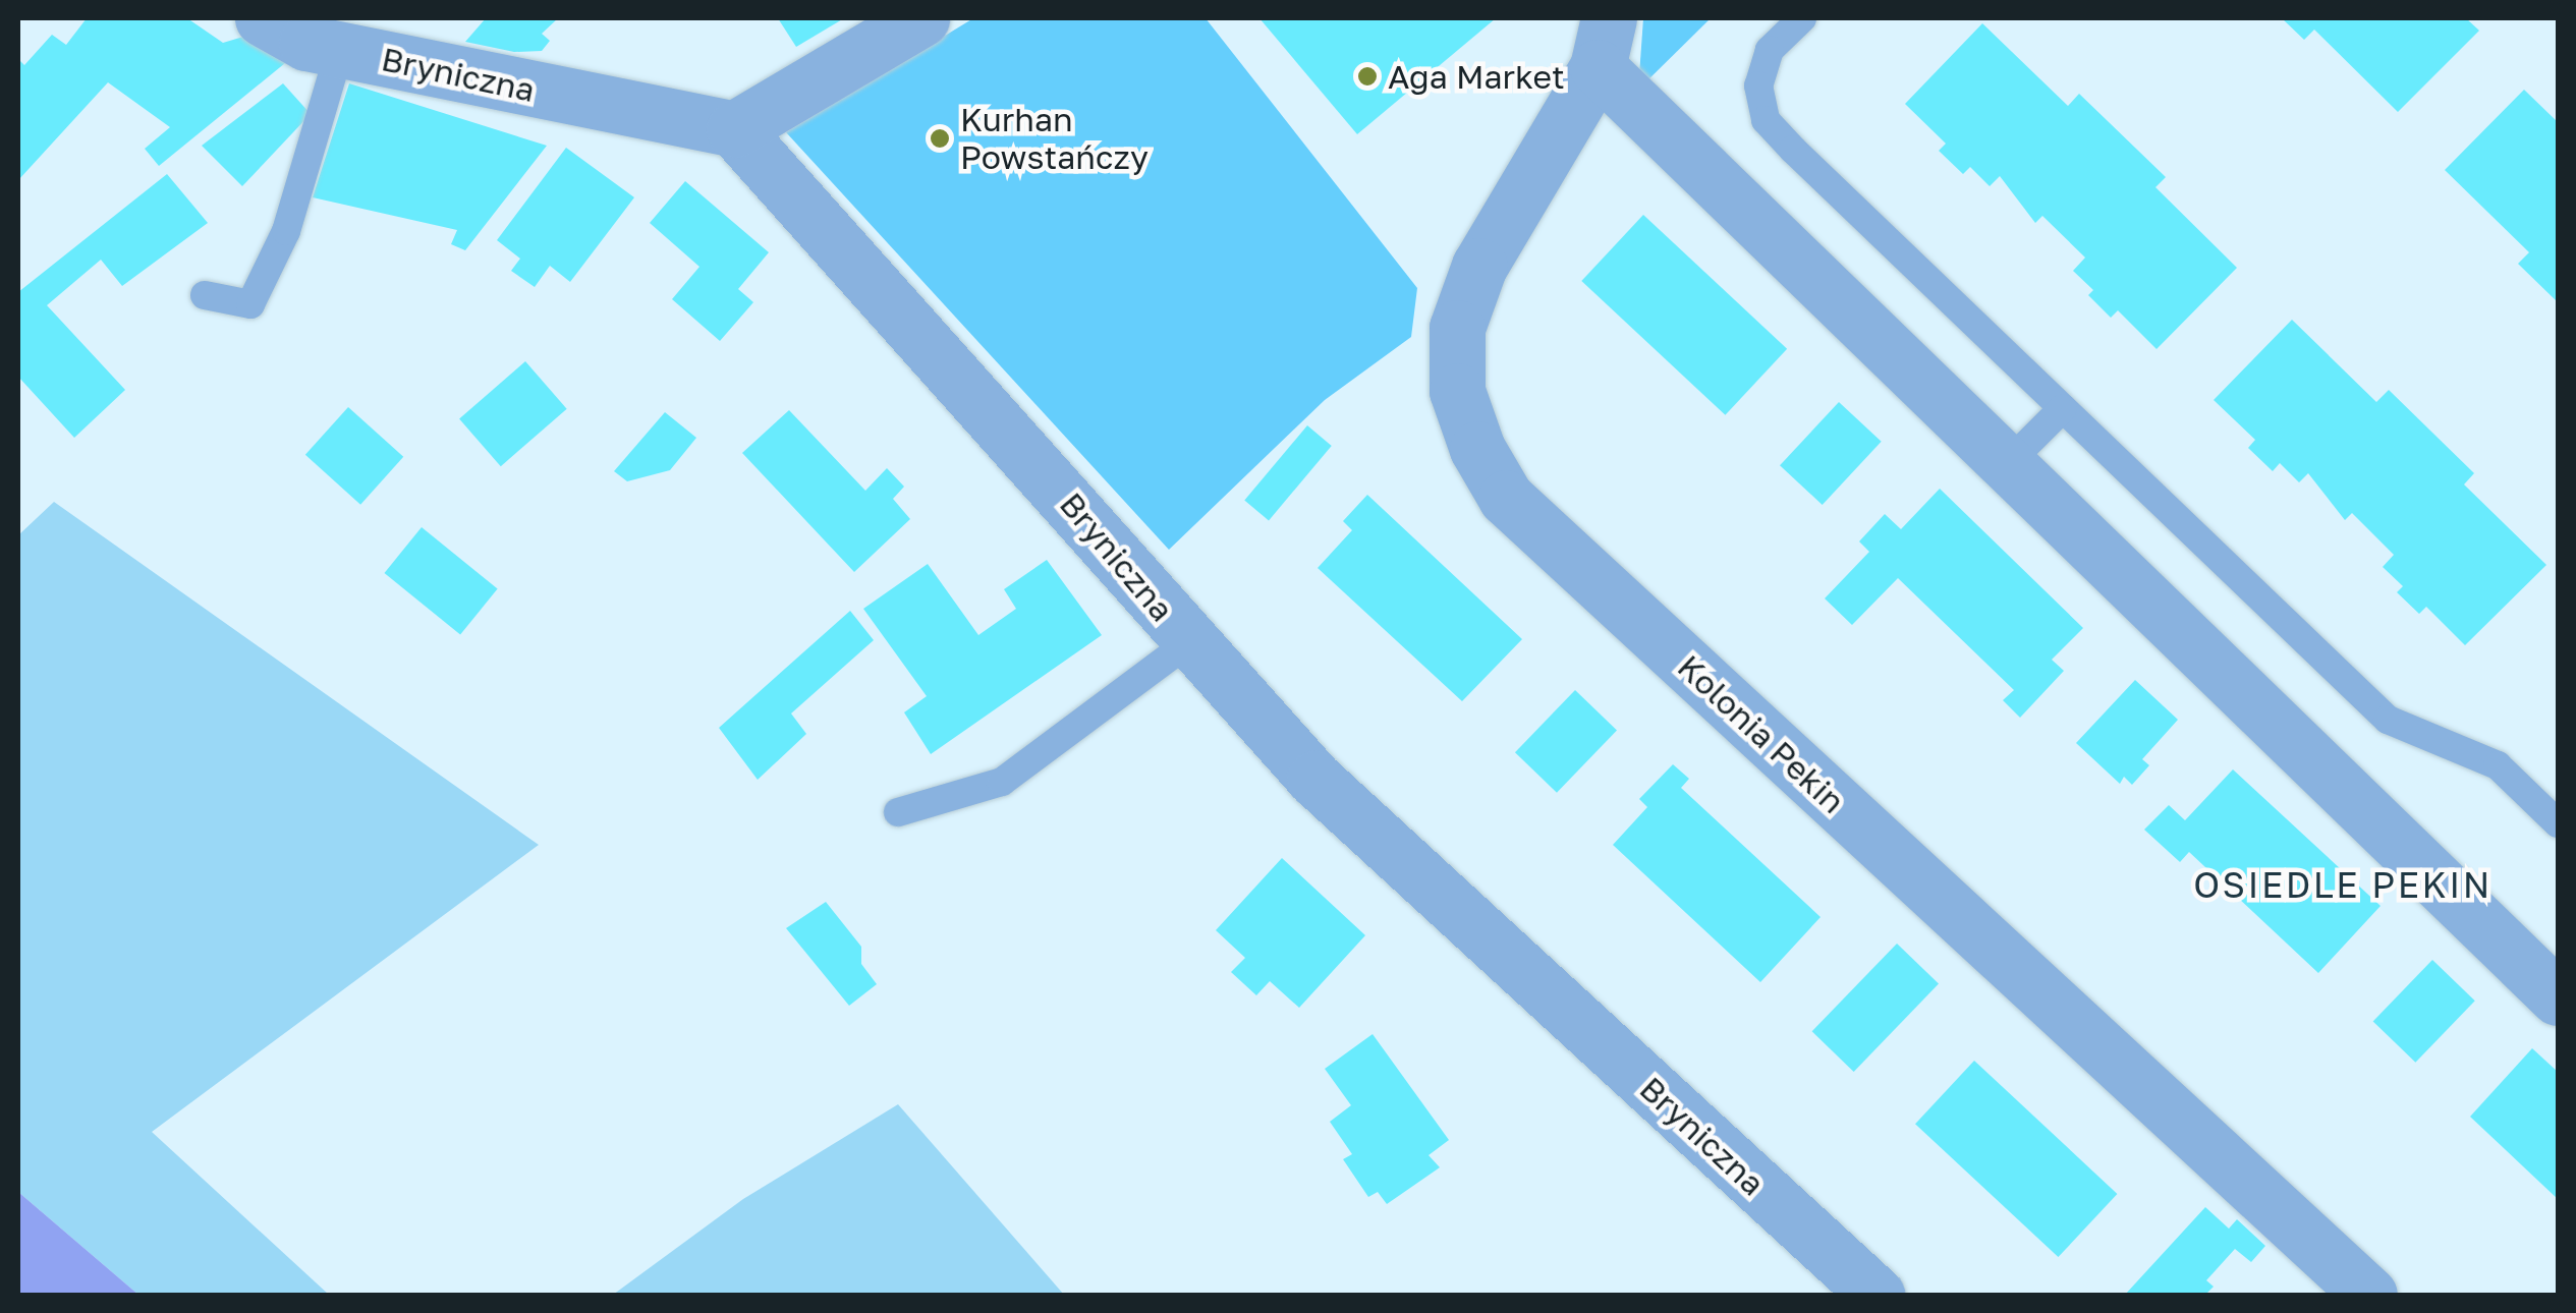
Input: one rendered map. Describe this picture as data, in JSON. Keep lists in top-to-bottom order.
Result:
{
  "streets": {
    "street": ["Bryniczna", "Kolonia Pekin"]
  },
  "districts": ["OSIEDLE PEKIN"],
  "places": ["Aga Market", "Kurhan Powstańczy"]
}
